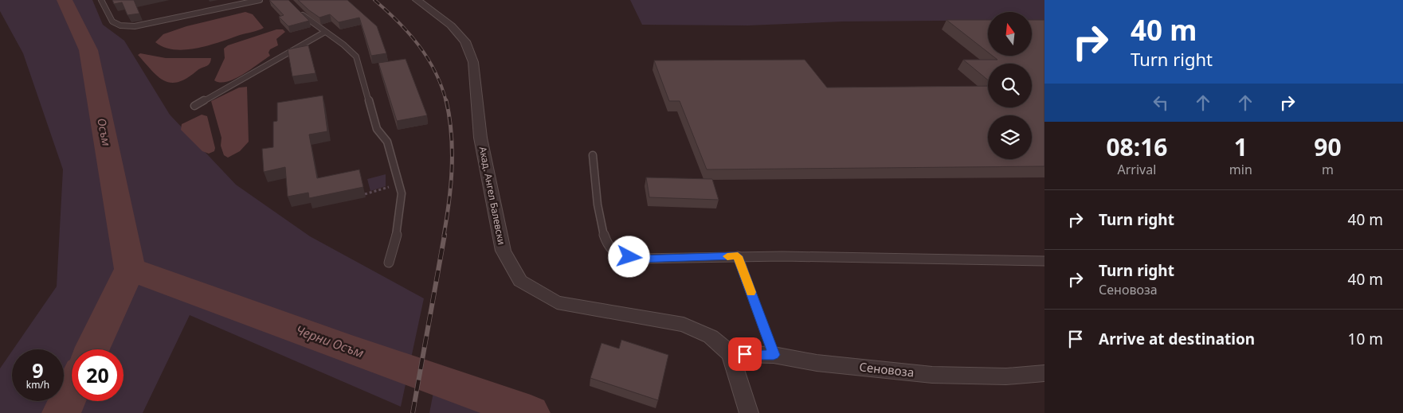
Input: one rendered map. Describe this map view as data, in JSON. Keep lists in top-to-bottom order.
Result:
{
  "streets": {
    "street": ["Акад. Ангел Балевски", "Сеновоза"]
  },
  "crossings": [
    ["Акад. Ангел Балевски", "Сеновоза"]
  ],
  "water": ["Осъм", "Черни Осъм"],
  "north": "top",
  "page": {
    "turn": ["40 m", "Turn right"],
    "eta": [
      "08:16",
      "Arrival",
      "1",
      "min",
      "90",
      "m"
    ],
    "list": [
      {
        "name": "Turn right",
        "value": "40 m"
      },
      {
        "name": "Turn right",
        "note": "Сеновоза",
        "value": "40 m"
      },
      {
        "name": "Arrive at destination",
        "value": "10 m"
      }
    ],
    "speed": "9 km/h",
    "limit": "20"
  }
}
